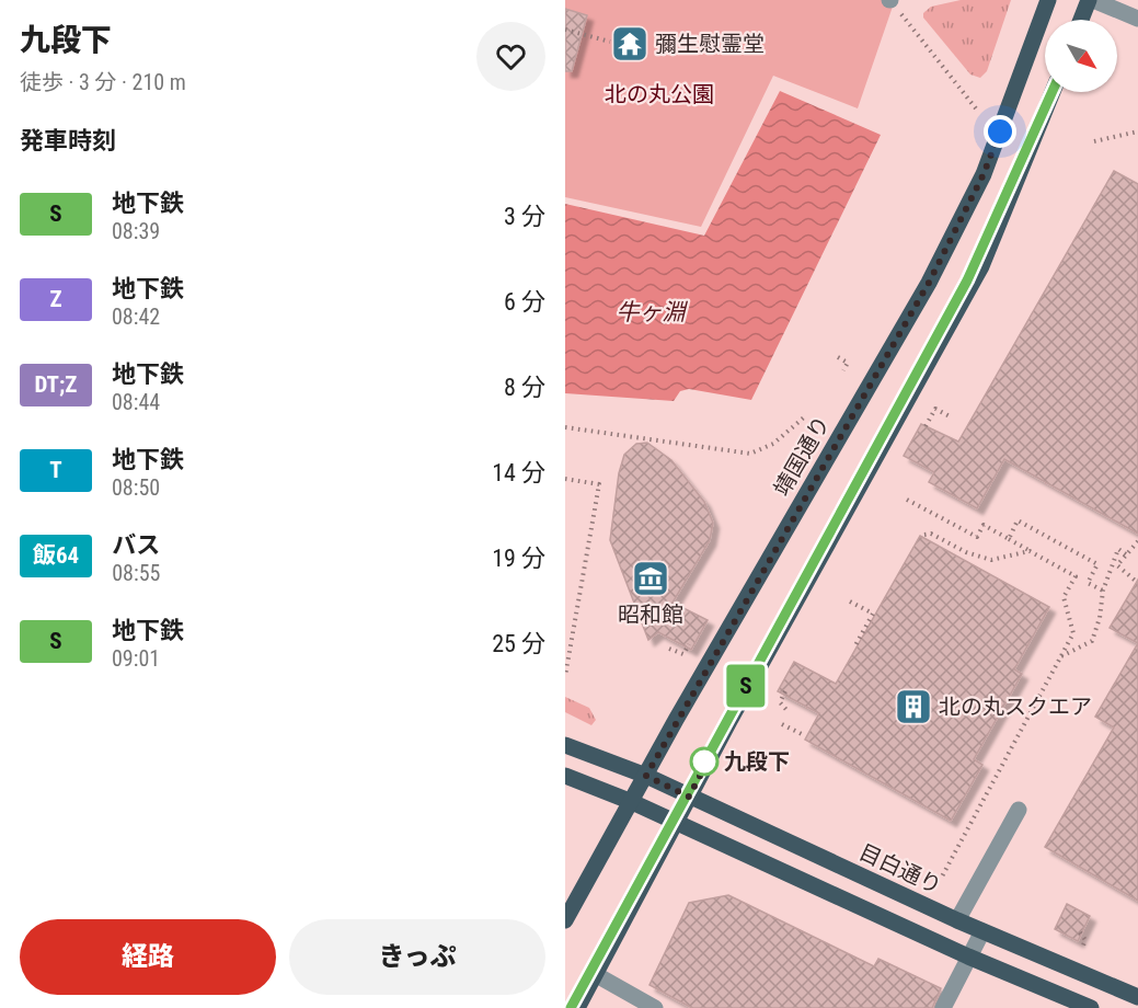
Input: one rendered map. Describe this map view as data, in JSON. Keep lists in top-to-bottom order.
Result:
{
  "streets": {
    "main road": ["靖国通り", "目白通り"]
  },
  "crossings": [
    ["靖国通り", "目白通り"]
  ],
  "water": ["牛ヶ淵"],
  "parks": ["北の丸公園"],
  "places": {
    "temple": ["彌生慰霊堂"],
    "museum": ["昭和館"],
    "building": ["北の丸スクエア"],
    "other": ["九段下"]
  },
  "lines": ["metro line S"],
  "north": "bottom right",
  "page": {
    "heading": [
      ["九段下", "徒歩 · 3 分 · 210 m"],
      "発車時刻"
    ],
    "on_map": "S",
    "list": [
      {
        "mark": "S",
        "name": "地下鉄",
        "note": "08:39",
        "value": "3 分"
      },
      {
        "mark": "Z",
        "name": "地下鉄",
        "note": "08:42",
        "value": "6 分"
      },
      {
        "mark": "DT;Z",
        "name": "地下鉄",
        "note": "08:44",
        "value": "8 分"
      },
      {
        "mark": "T",
        "name": "地下鉄",
        "note": "08:50",
        "value": "14 分"
      },
      {
        "mark": "飯64",
        "name": "バス",
        "note": "08:55",
        "value": "19 分"
      },
      {
        "mark": "S",
        "name": "地下鉄",
        "note": "09:01",
        "value": "25 分"
      }
    ],
    "buttons": ["経路", "きっぷ"]
  }
}
